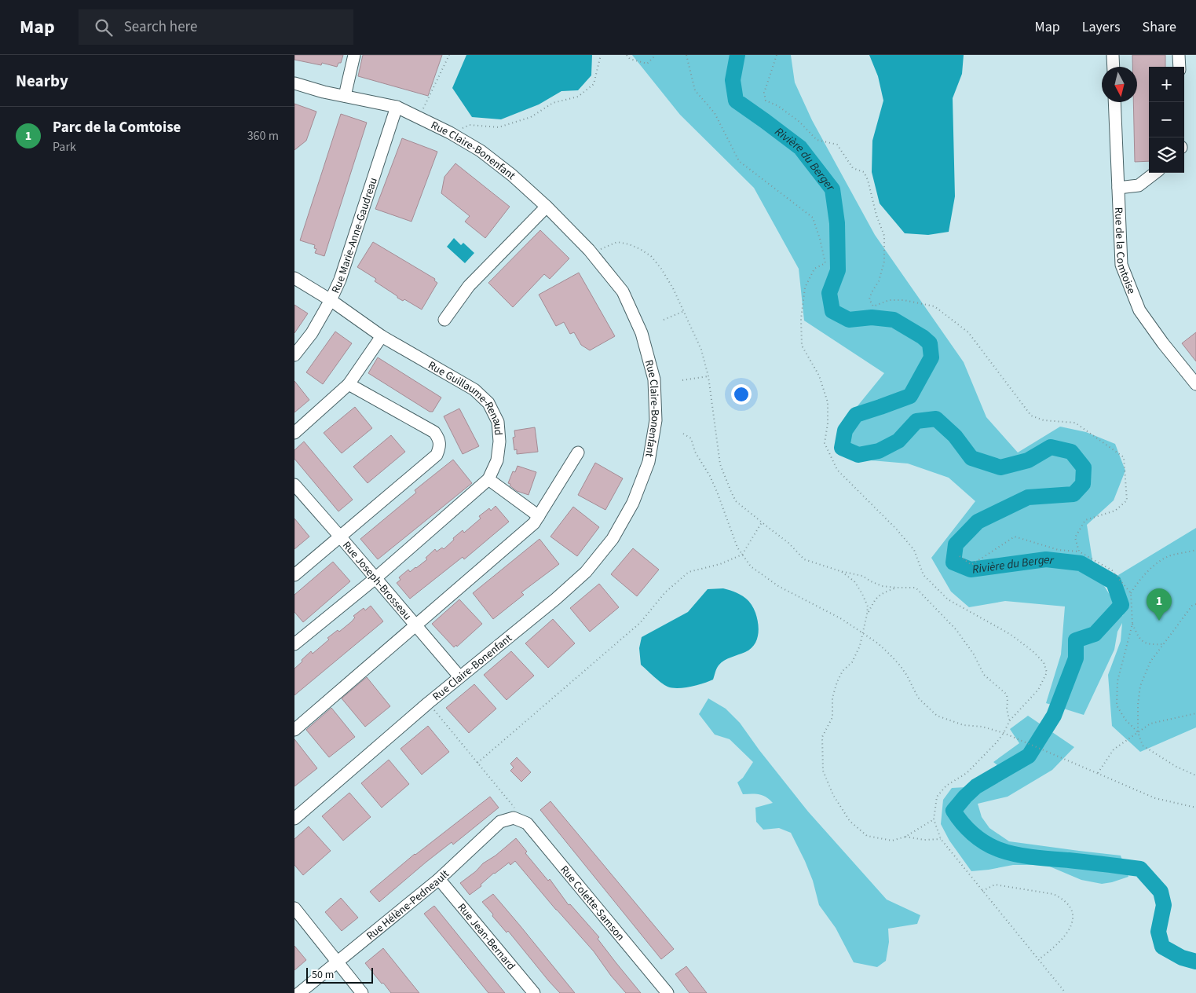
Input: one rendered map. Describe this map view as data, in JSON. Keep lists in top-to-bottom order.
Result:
{
  "streets": {
    "street": [
      "Rue Claire-Bonenfant",
      "Rue Marie-Anne-Gaudreau",
      "Rue de la Comtoise",
      "Rue Guillaume-Renaud",
      "Rue Joseph-Brosseau",
      "Rue Colette-Samson",
      "Rue Hélène-Pedneault",
      "Rue Jean-Bernard"
    ]
  },
  "crossings": [
    ["Rue Claire-Bonenfant", "Rue Marie-Anne-Gaudreau"],
    ["Rue Claire-Bonenfant", "Rue Joseph-Brosseau"],
    ["Rue Marie-Anne-Gaudreau", "Rue Guillaume-Renaud"],
    ["Rue Guillaume-Renaud", "Rue Joseph-Brosseau"],
    ["Rue Colette-Samson", "Rue Hélène-Pedneault"],
    ["Rue Hélène-Pedneault", "Rue Jean-Bernard"]
  ],
  "water": ["Rivière du Berger"],
  "scale_bar": "50 m",
  "north": "bottom",
  "page": {
    "header": "Map",
    "search": "Search here",
    "nav": ["Map", "Layers", "Share"],
    "heading": "Nearby",
    "map_buttons": ["+", "−"],
    "list": [
      {
        "mark": "1",
        "name": "Parc de la Comtoise",
        "note": "Park",
        "value": "360 m"
      }
    ],
    "pins": "1",
    "scale": "50 m"
  }
}
